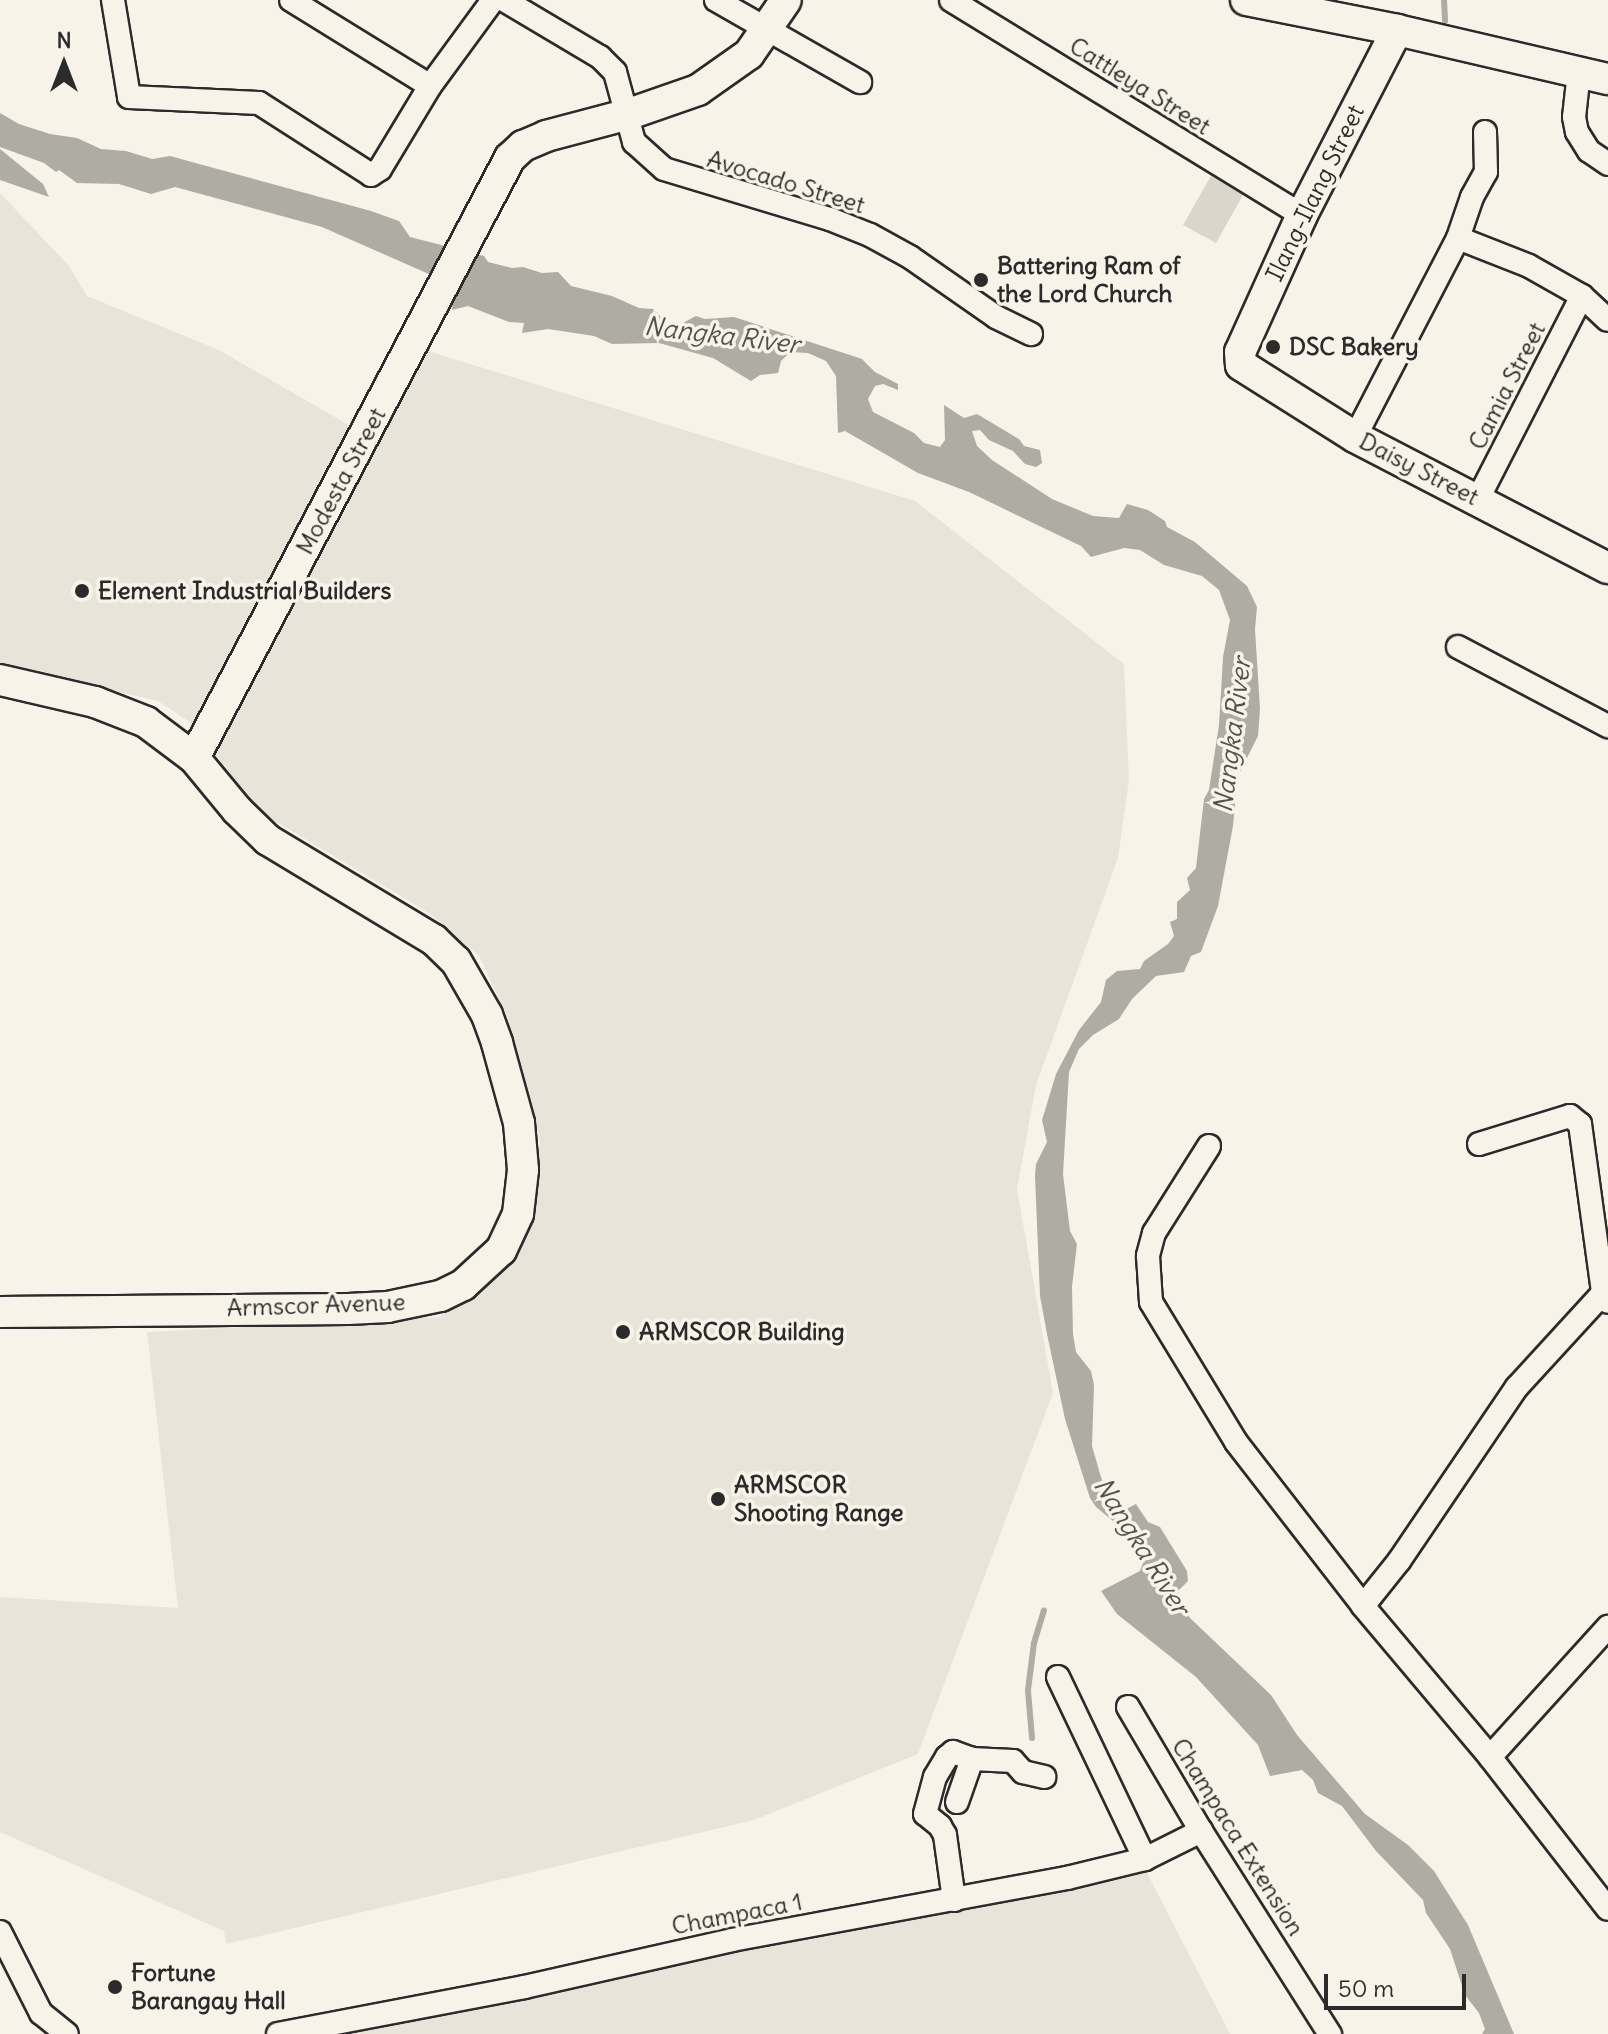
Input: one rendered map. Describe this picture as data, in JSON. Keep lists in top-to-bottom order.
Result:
{
  "streets": {
    "main road": [
      "Ilang-Ilang Street",
      "Daisy Street",
      "Modesta Street",
      "Armscor Avenue"
    ],
    "street": [
      "Cattleya Street",
      "Avocado Street",
      "Camia Street",
      "Champaca Extension",
      "Champaca 1"
    ]
  },
  "crossings": [
    ["Cattleya Street", "Ilang-Ilang Street"],
    ["Avocado Street", "Modesta Street"],
    ["Ilang-Ilang Street", "Daisy Street"],
    ["Camia Street", "Daisy Street"],
    ["Modesta Street", "Armscor Avenue"],
    ["Champaca Extension", "Champaca 1"]
  ],
  "water": ["Nangka River"],
  "places": [
    "Battering Ram of the Lord Church",
    "DSC Bakery",
    "Element Industrial Builders",
    "ARMSCOR Building",
    "ARMSCOR Shooting Range",
    "Fortune Barangay Hall"
  ],
  "scale_bar": "50 m",
  "north": "top"
}
